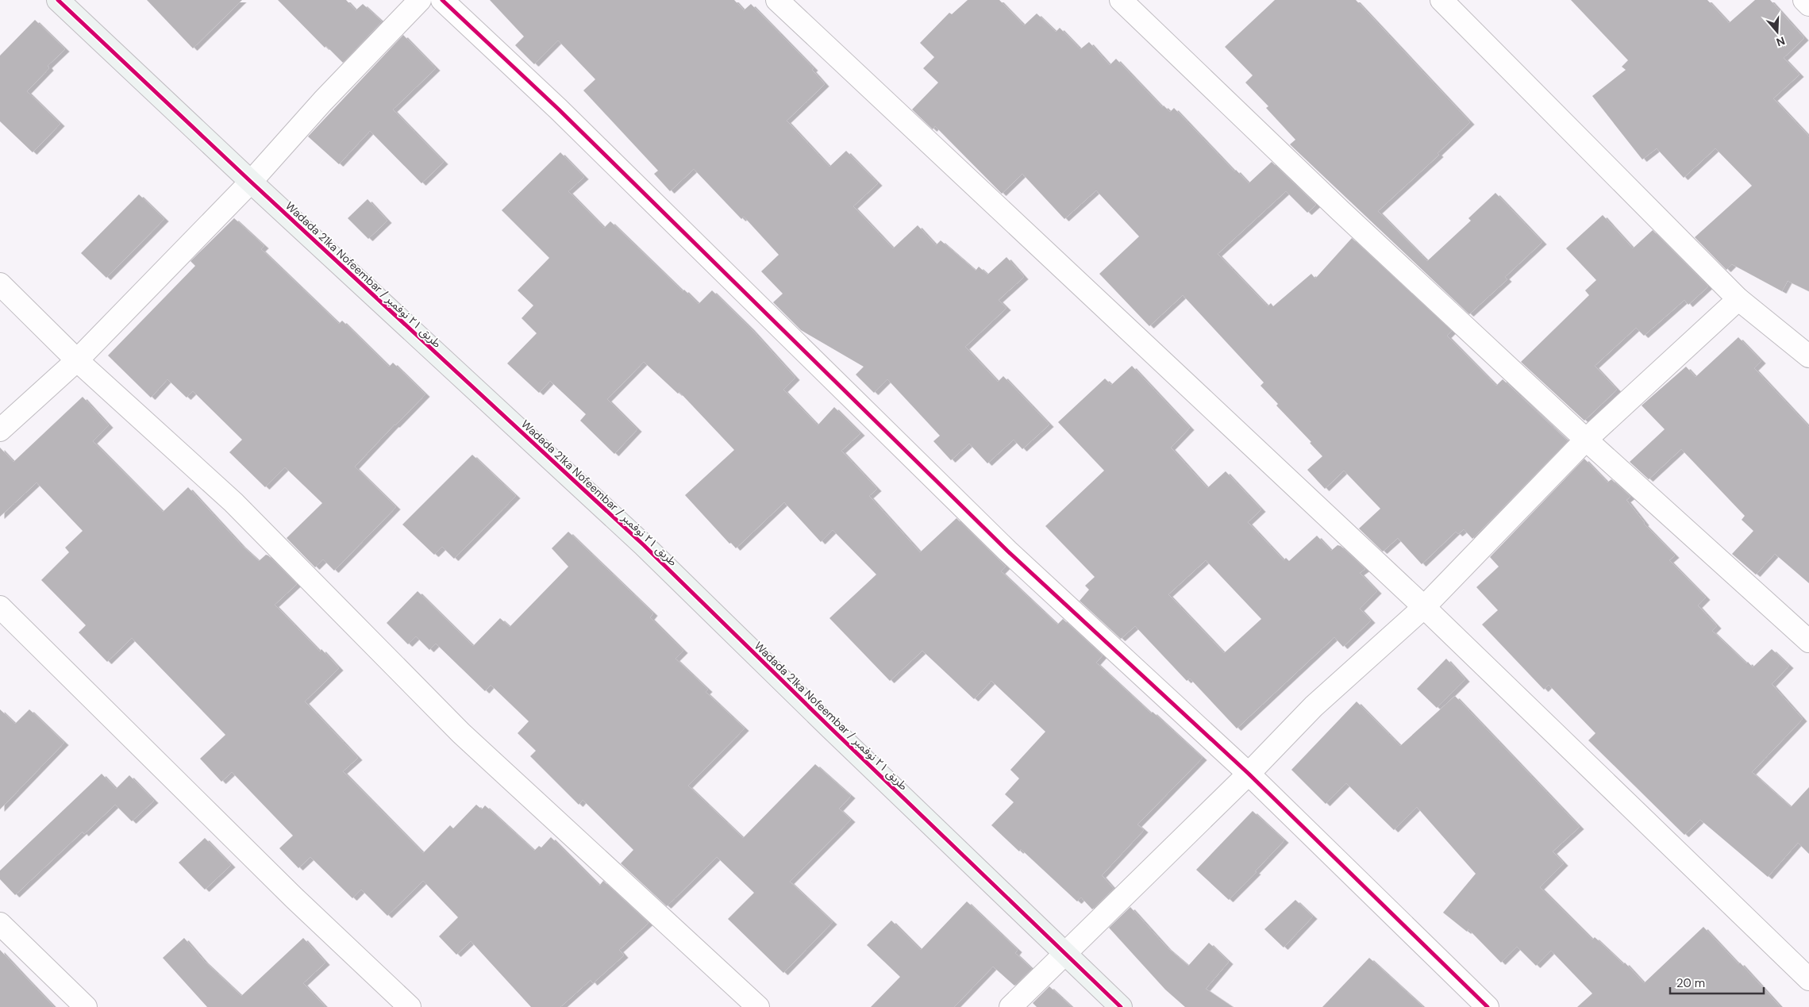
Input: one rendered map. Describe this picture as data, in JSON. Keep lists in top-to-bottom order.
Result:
{
  "streets": {
    "street": ["Wadada 21ka Nofeembar / طريق ٢١ نوفمبر"]
  },
  "scale_bar": "20 m",
  "north": "bottom"
}
